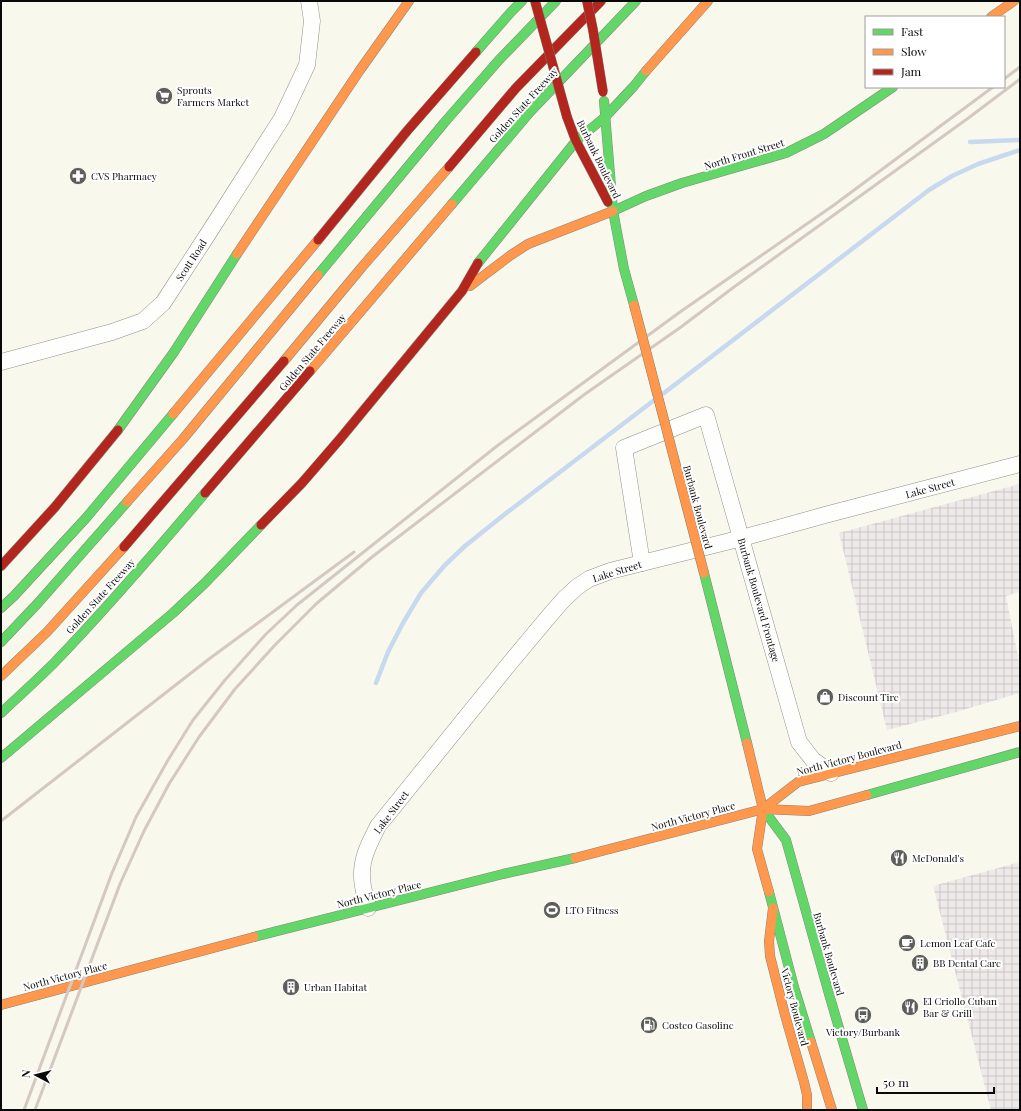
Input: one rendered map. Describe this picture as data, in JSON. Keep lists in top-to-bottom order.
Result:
{
  "streets": {
    "main road": [
      "Golden State Freeway",
      "North Front Street",
      "Burbank Boulevard",
      "North Victory Boulevard",
      "North Victory Place",
      "Victory Boulevard"
    ],
    "street": ["Scott Road", "Lake Street", "Burbank Boulevard Frontage"]
  },
  "crossings": [
    ["North Front Street", "Burbank Boulevard"],
    ["Burbank Boulevard", "North Victory Boulevard"],
    ["Burbank Boulevard", "North Victory Place"],
    ["Burbank Boulevard", "Victory Boulevard"],
    ["Lake Street", "Burbank Boulevard Frontage"],
    ["Lake Street", "North Victory Place"],
    ["Burbank Boulevard Frontage", "North Victory Boulevard"],
    ["North Victory Boulevard", "North Victory Place"]
  ],
  "places": {
    "supermarket": ["Sprouts Farmers Market"],
    "pharmacy": ["CVS Pharmacy"],
    "shop": ["Discount Tire"],
    "restaurant": ["McDonald's", "El Criollo Cuban Bar & Grill"],
    "sports": ["LTO Fitness"],
    "cafe": ["Lemon Leaf Cafe"],
    "building": ["BB Dental Care", "Urban Habitat"],
    "bus stop": ["Victory/Burbank"],
    "fuel station": ["Costco Gasoline"]
  },
  "legend": ["Fast", "Slow", "Jam"],
  "scale_bar": "50 m",
  "north": "left"
}
